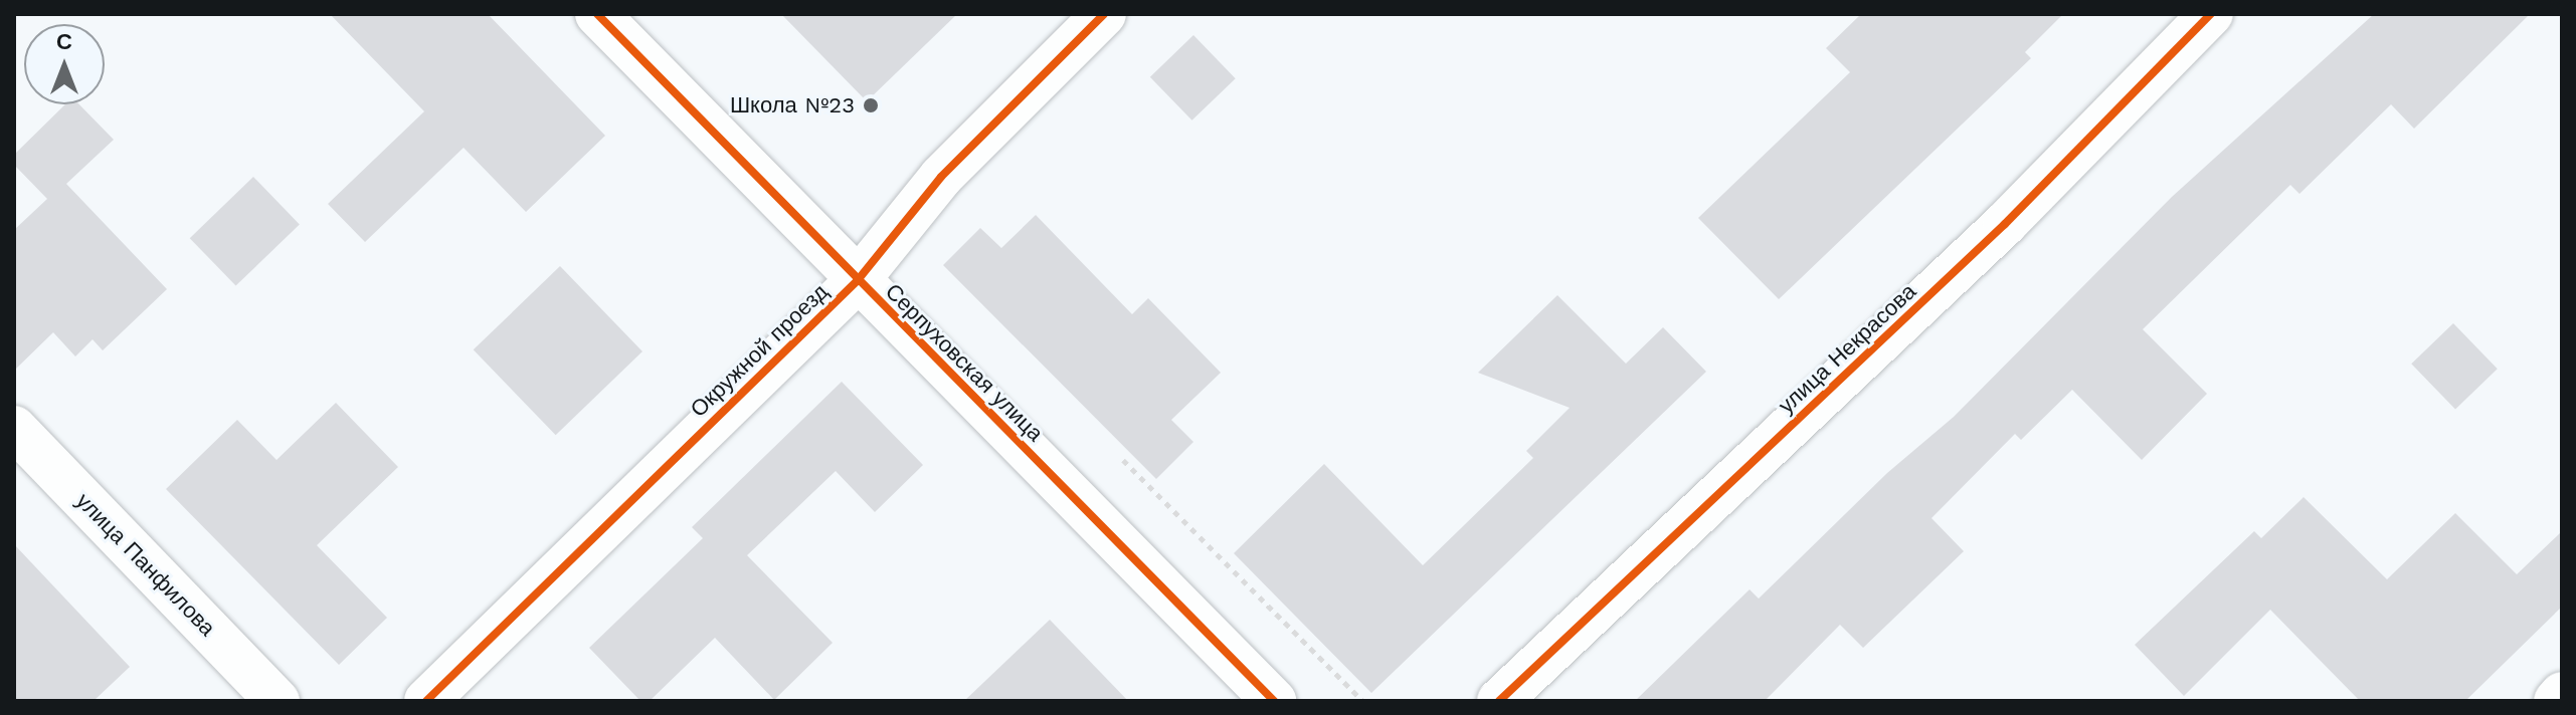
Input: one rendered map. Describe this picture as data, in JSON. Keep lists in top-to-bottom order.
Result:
{
  "streets": {
    "street": [
      "улица Некрасова",
      "Окружной проезд",
      "Серпуховская улица",
      "улица Панфилова"
    ]
  },
  "crossings": [
    ["Окружной проезд", "Серпуховская улица"]
  ],
  "places": ["Школа №23"],
  "north": "top"
}
